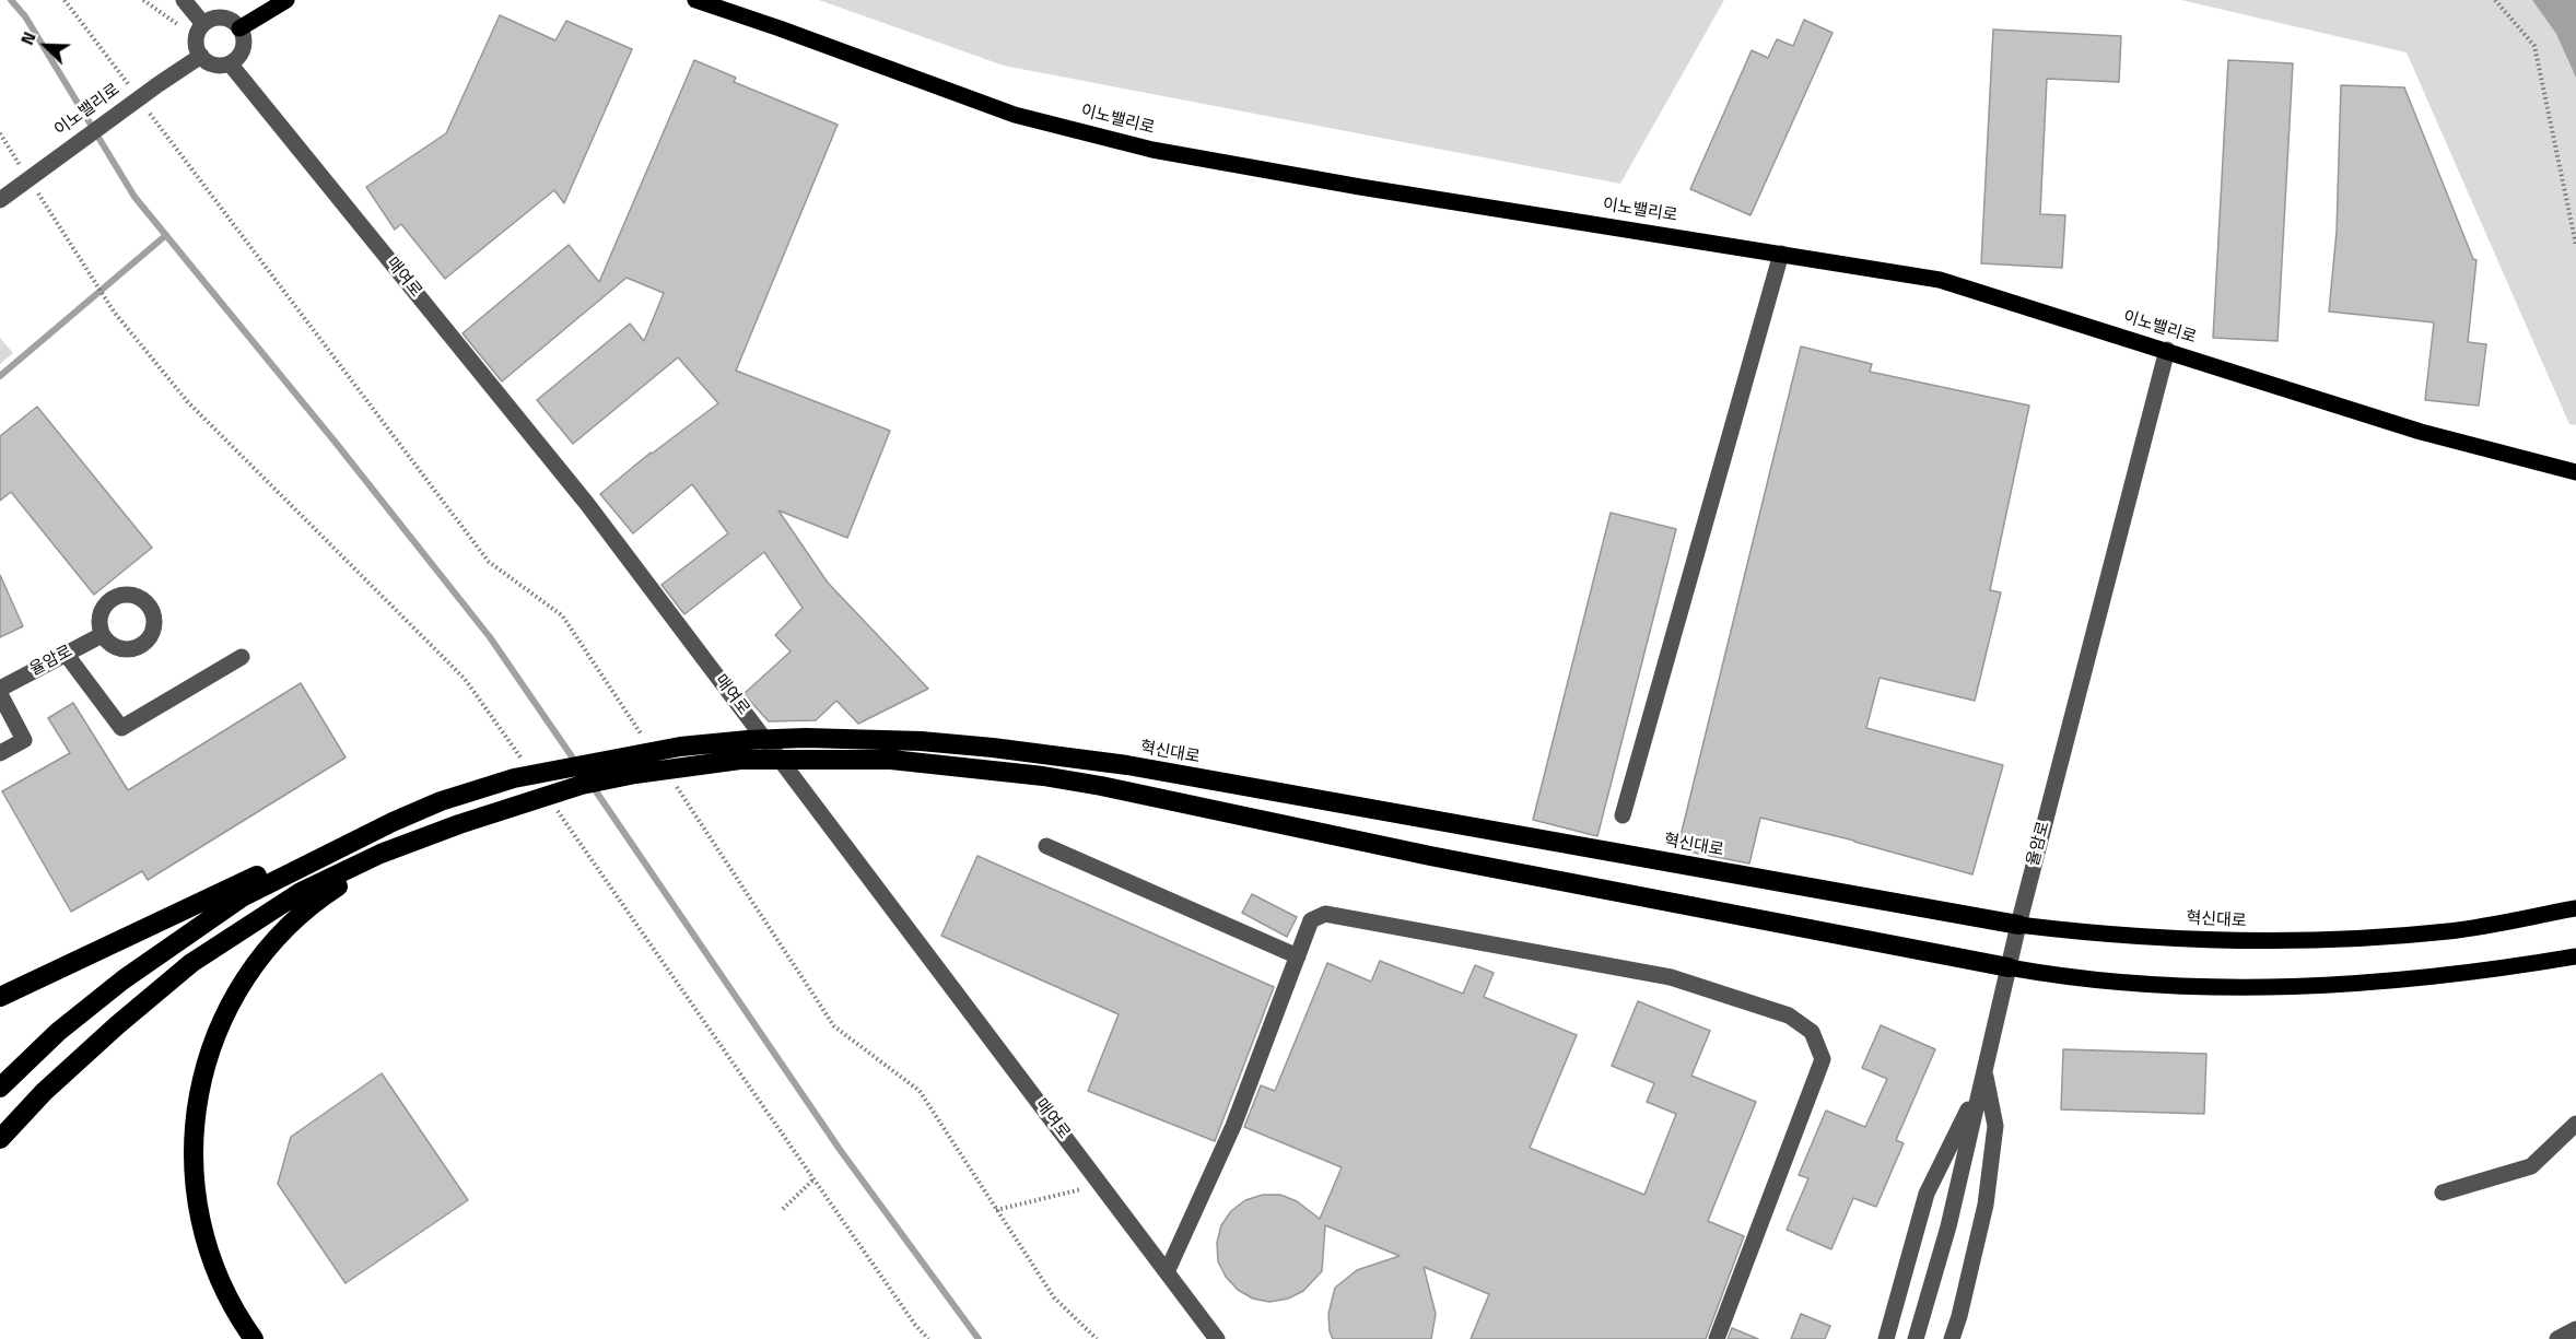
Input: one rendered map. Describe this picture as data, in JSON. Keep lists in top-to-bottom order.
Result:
{
  "streets": {
    "highway": ["혁신대로"],
    "main road": ["이노밸리로"],
    "street": ["매여로", "율암로"]
  },
  "crossings": [
    ["이노밸리로", "매여로"],
    ["이노밸리로", "율암로"],
    ["율암로", "혁신대로"]
  ],
  "north": "top left"
}
